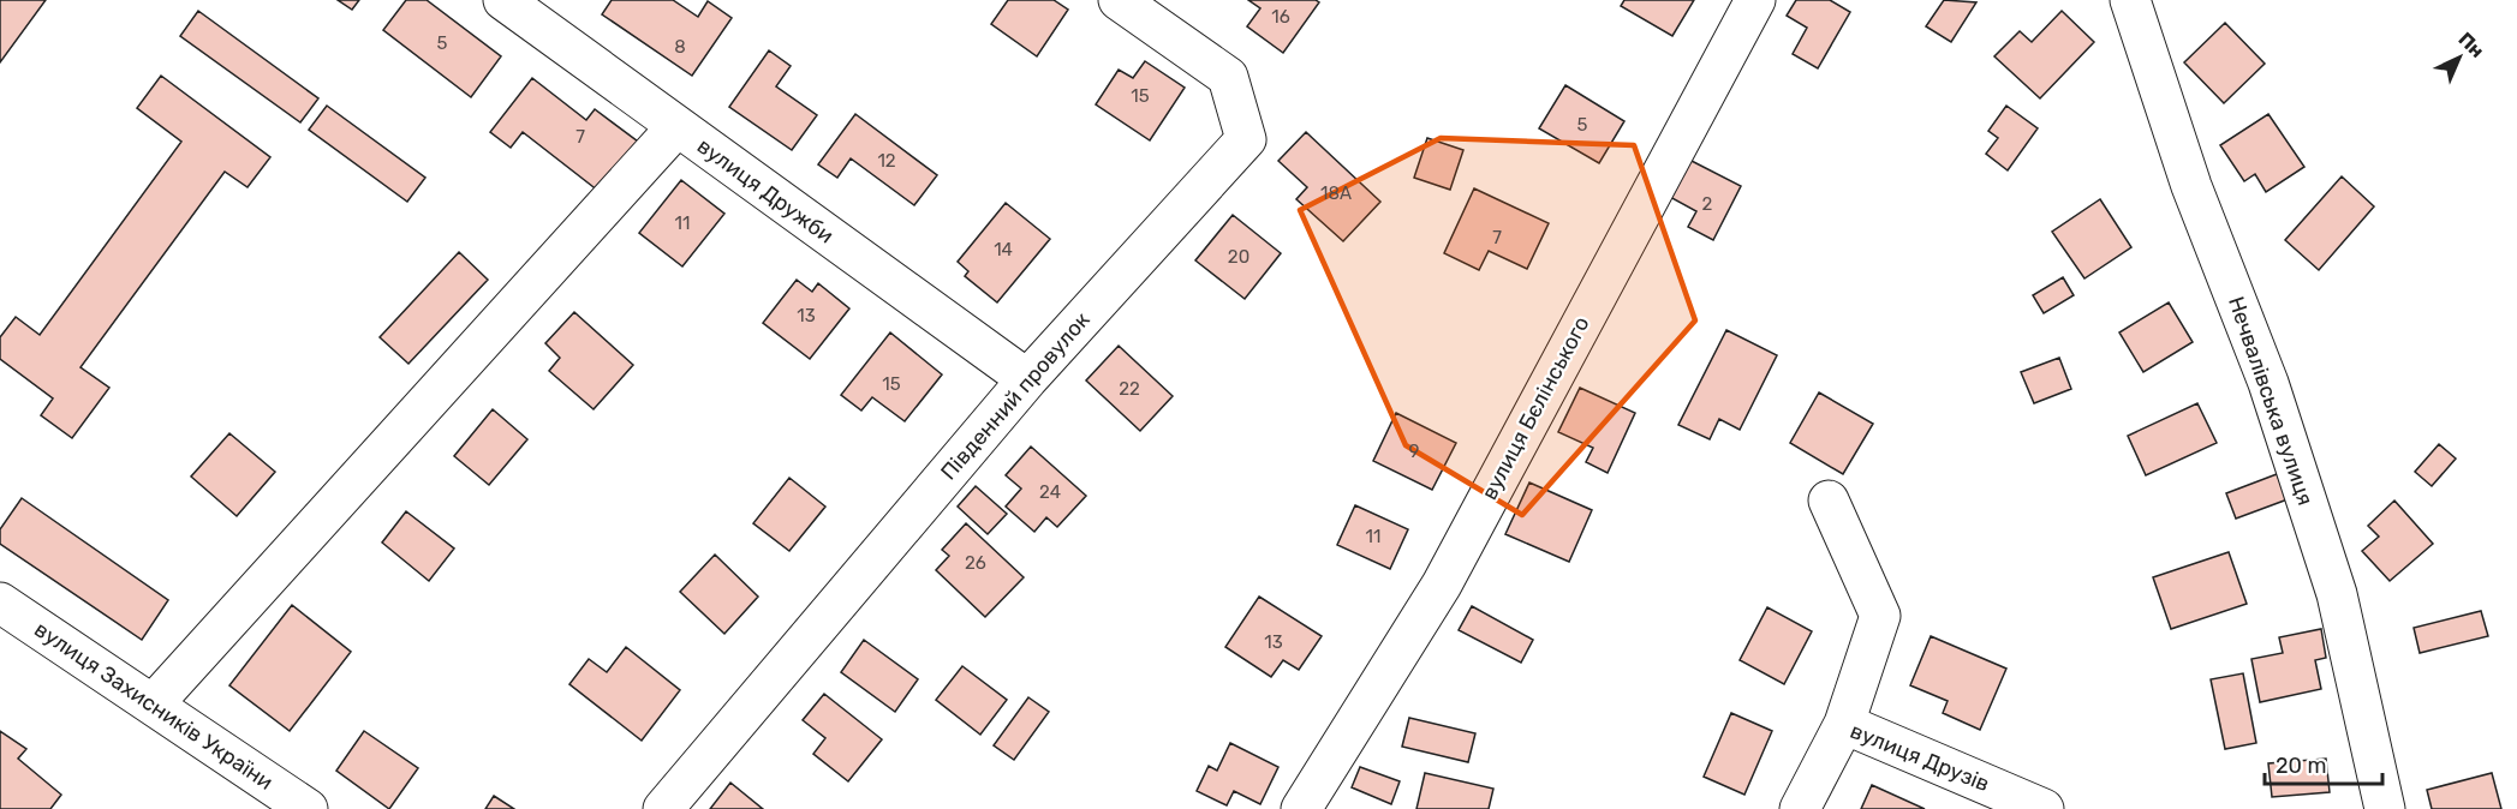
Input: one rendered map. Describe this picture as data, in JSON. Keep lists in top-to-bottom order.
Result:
{
  "streets": {
    "street": [
      "вулиця Дружби",
      "Південний провулок",
      "Нечвалівська вулиця",
      "вулиця Бєлінського",
      "вулиця Захисників України",
      "вулиця Друзів"
    ]
  },
  "crossings": [
    ["вулиця Дружби", "Південний провулок"]
  ],
  "house_numbers": [
    "16",
    "5",
    "8",
    "15",
    "5",
    "7",
    "12",
    "18А",
    "2",
    "11",
    "7",
    "14",
    "20",
    "13",
    "15",
    "22",
    "9",
    "24",
    "11",
    "26",
    "13"
  ],
  "scale_bar": "20 m",
  "north": "top right"
}
